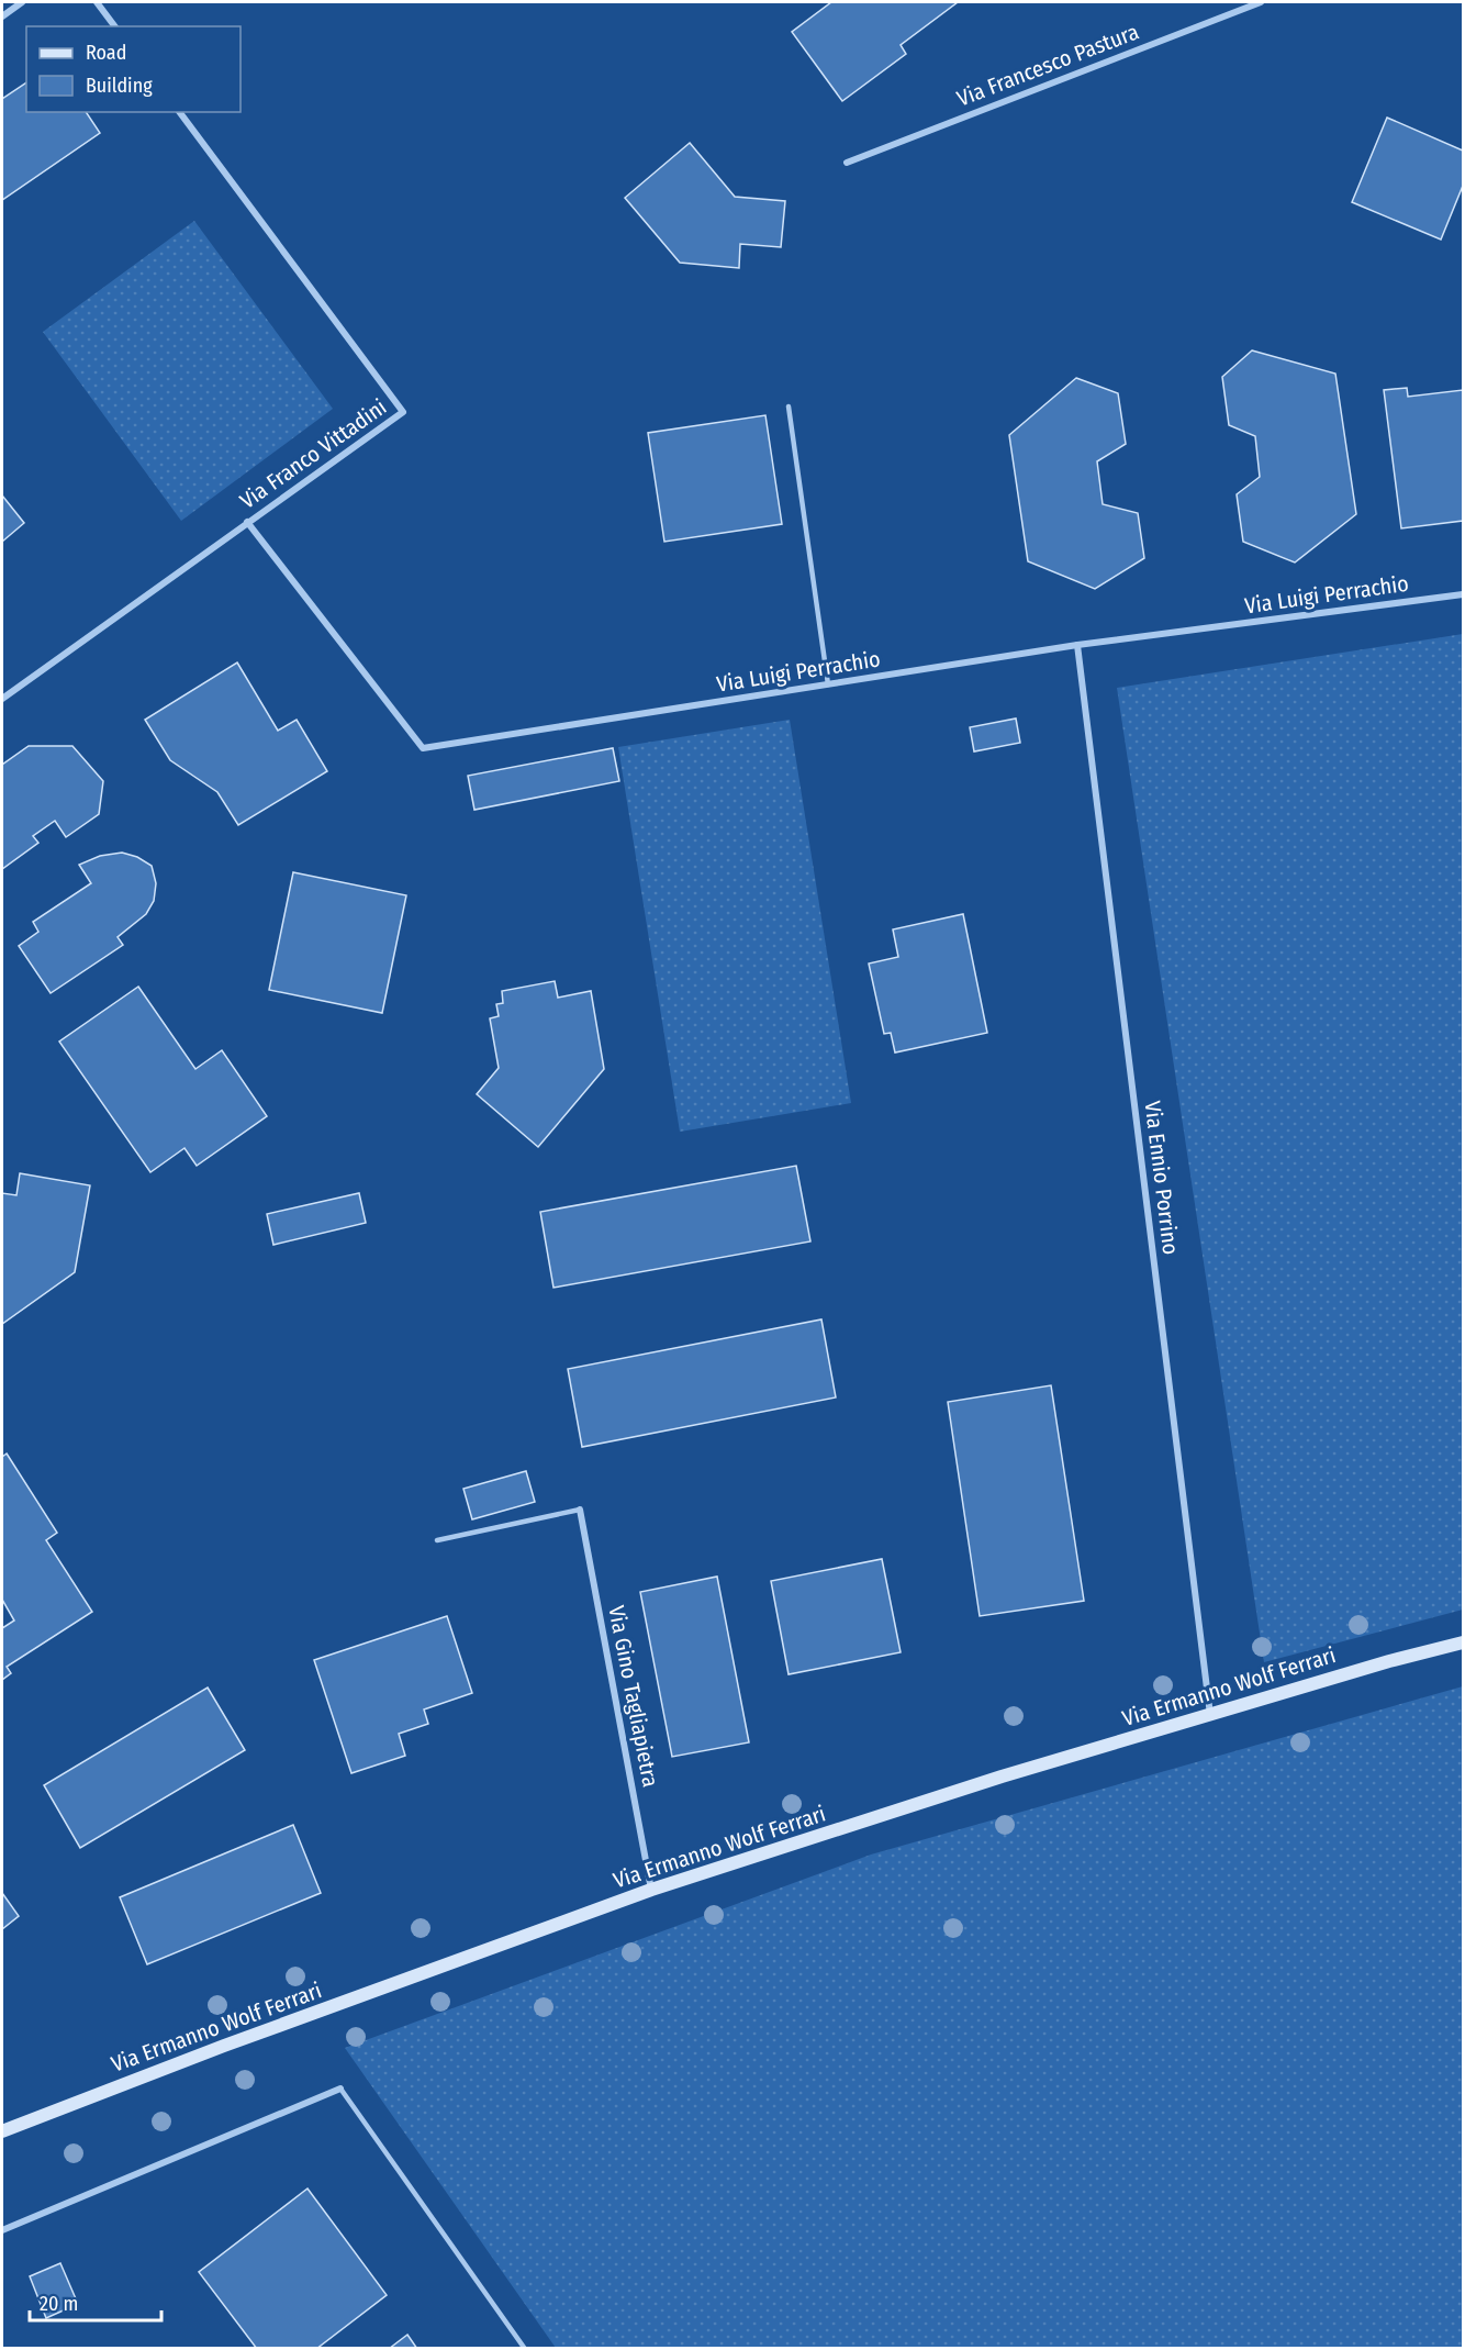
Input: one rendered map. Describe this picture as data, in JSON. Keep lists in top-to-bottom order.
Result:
{
  "streets": {
    "street": [
      "Via Francesco Pastura",
      "Via Franco Vittadini",
      "Via Luigi Perrachio",
      "Via Ennio Porrino",
      "Via Ermanno Wolf Ferrari",
      "Via Gino Tagliapietra"
    ]
  },
  "crossings": [
    ["Via Franco Vittadini", "Via Luigi Perrachio"],
    ["Via Luigi Perrachio", "Via Ennio Porrino"],
    ["Via Ennio Porrino", "Via Ermanno Wolf Ferrari"],
    ["Via Ermanno Wolf Ferrari", "Via Gino Tagliapietra"]
  ],
  "legend": ["Road", "Building"],
  "scale_bar": "20 m"
}
